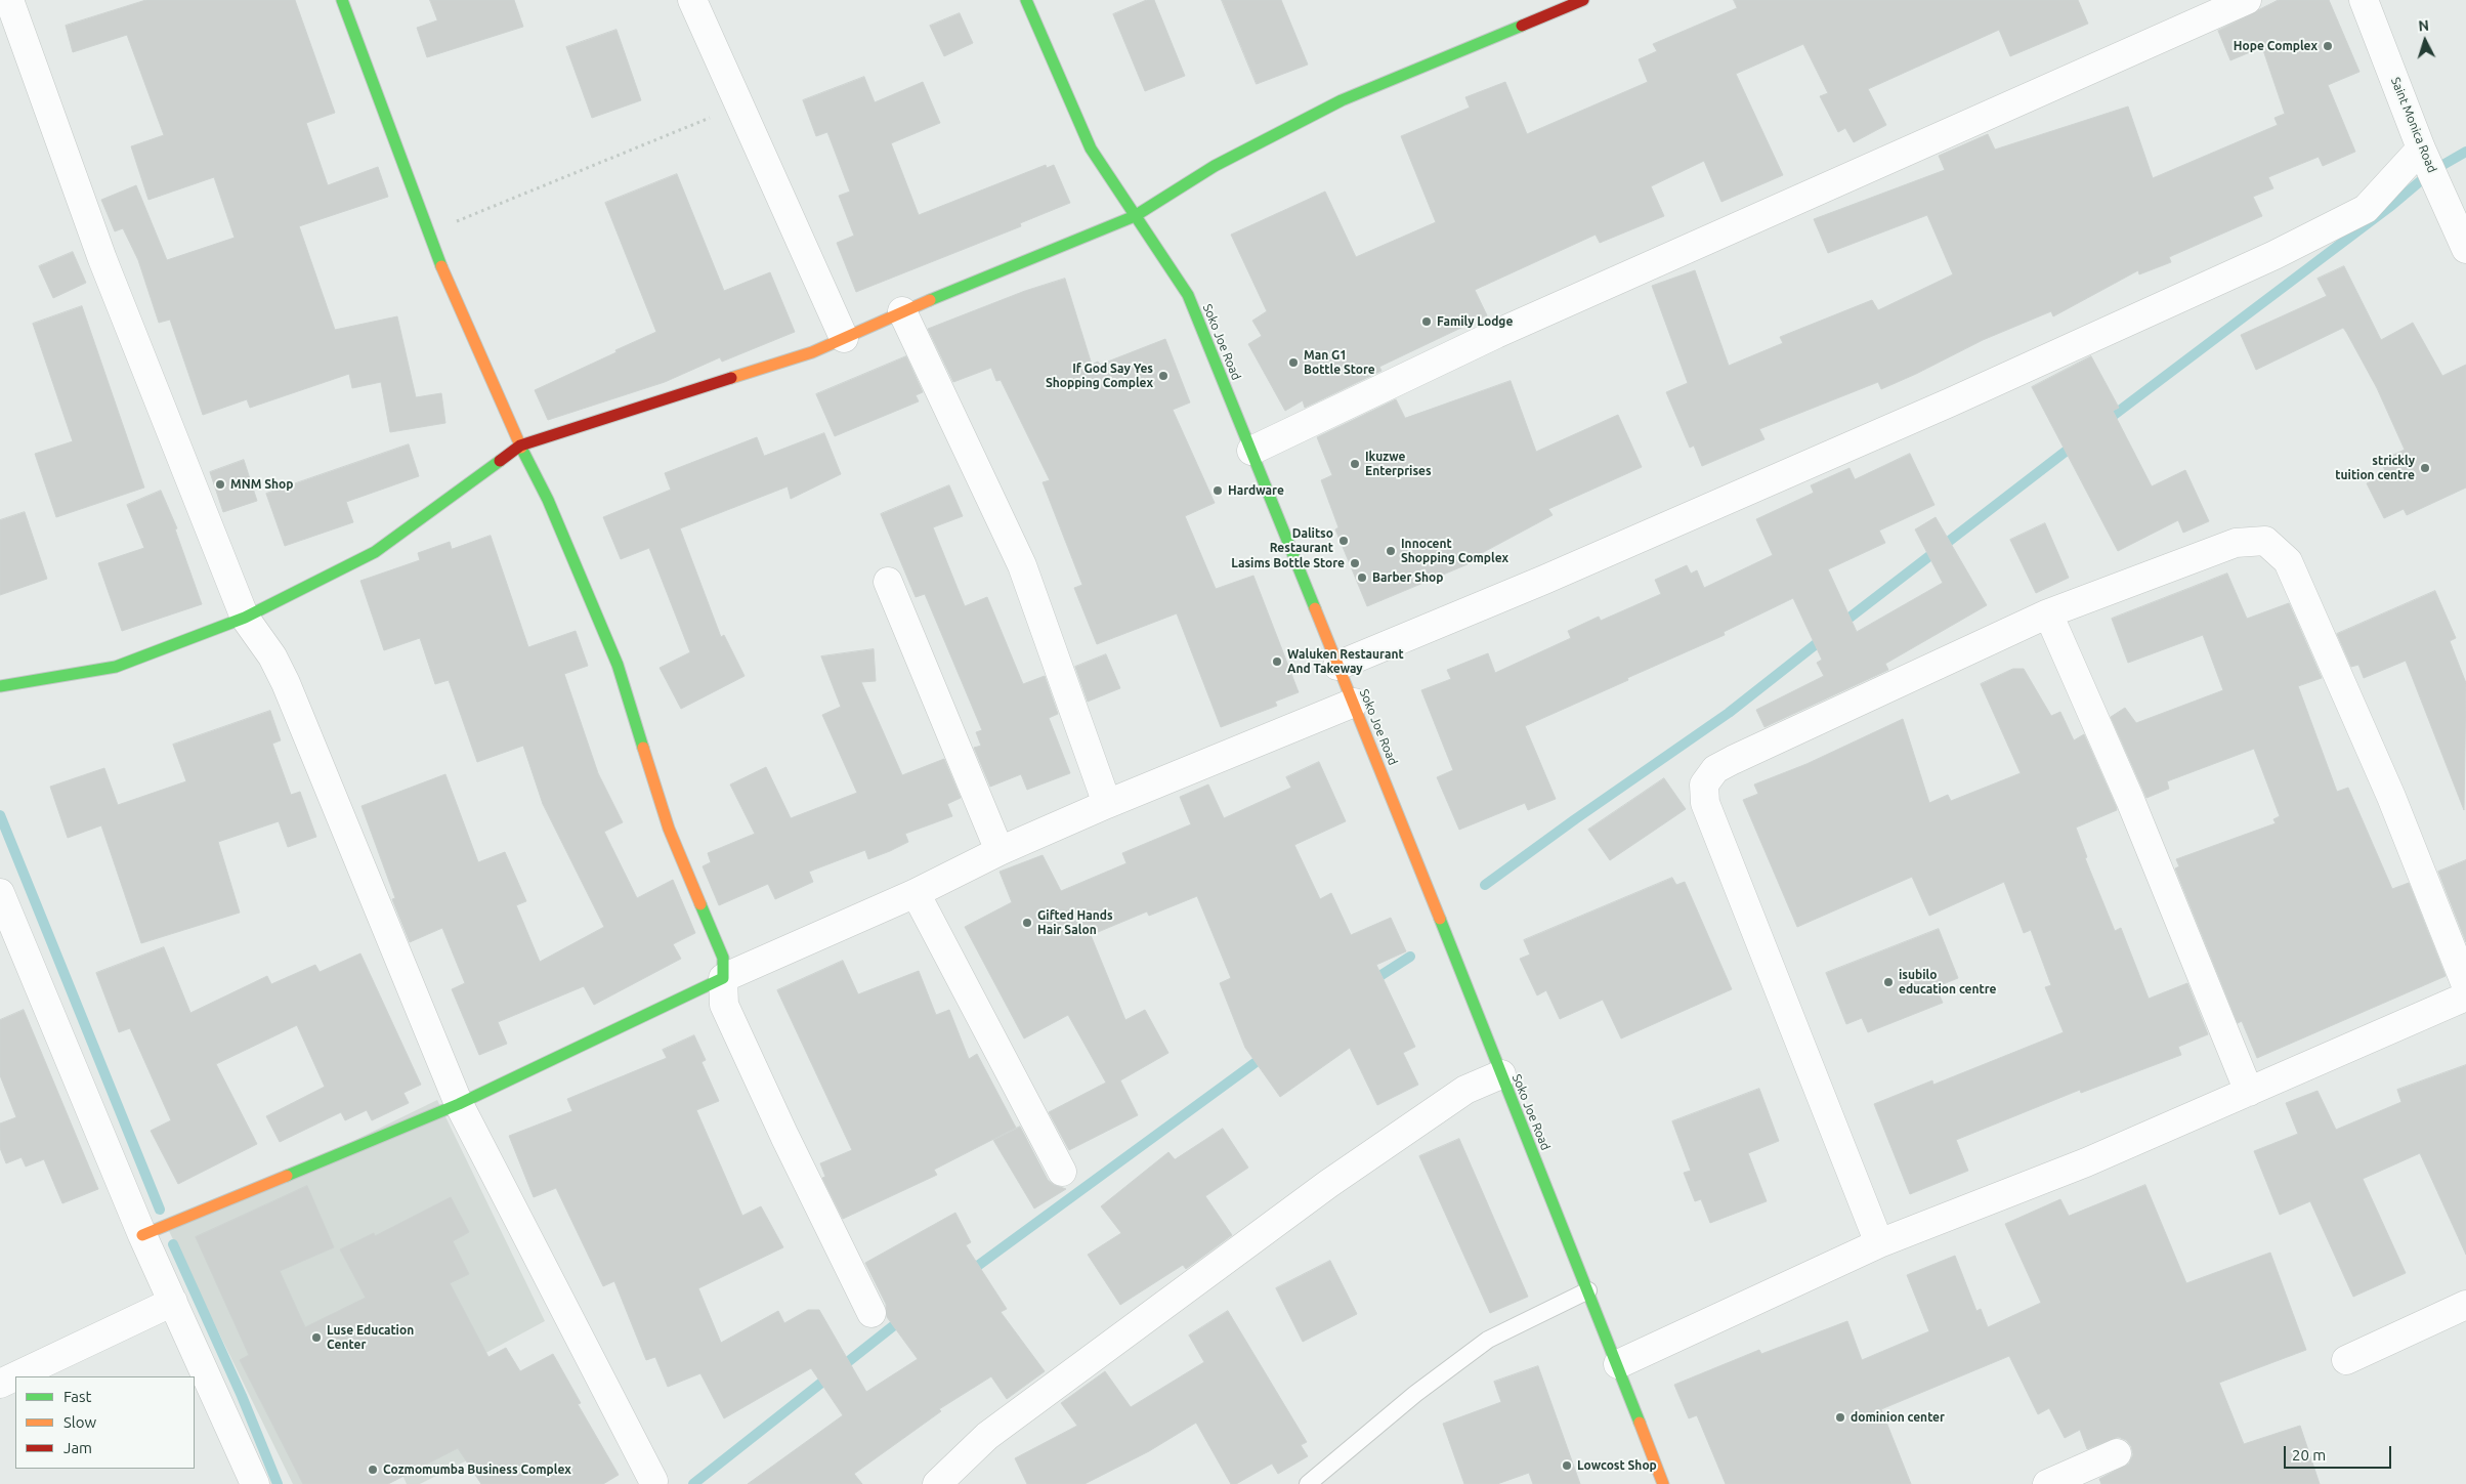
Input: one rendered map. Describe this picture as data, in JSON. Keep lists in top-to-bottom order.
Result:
{
  "streets": {
    "street": ["Saint Monica Road", "Soko Joe Road"]
  },
  "places": [
    "Hope Complex",
    "Family Lodge",
    "Man G1 Bottle Store",
    "If God Say Yes Shopping Complex",
    "Ikuzwe Enterprises",
    "strickly tuition centre",
    "MNM Shop",
    "Hardware",
    "Dalitso Restaurant",
    "Innocent Shopping Complex",
    "Lasims Bottle Store",
    "Barber Shop",
    "Waluken Restaurant And Takeway",
    "Gifted Hands Hair Salon",
    "isubilo education centre",
    "Luse Education Center",
    "dominion center",
    "Lowcost Shop",
    "Cozmomumba Business Complex"
  ],
  "legend": ["Fast", "Slow", "Jam"],
  "scale_bar": "20 m",
  "north": "top"
}
